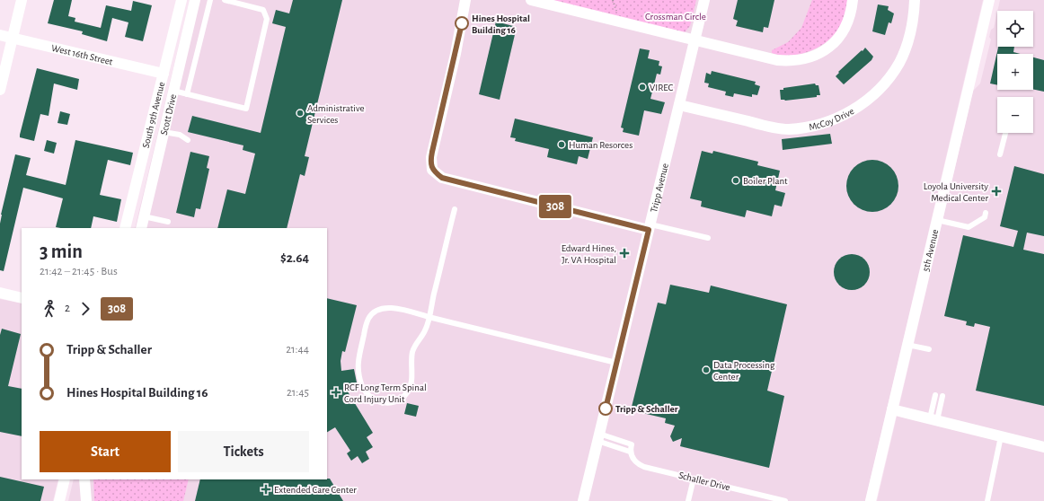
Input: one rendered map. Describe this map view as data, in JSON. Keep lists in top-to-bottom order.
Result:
{
  "streets": {
    "street": [
      "West 16th Street",
      "Scott Drive",
      "South 9th Avenue",
      "McCoy Drive",
      "Tripp Avenue",
      "5th Avenue"
    ],
    "lane": ["Schaller Drive"]
  },
  "crossings": [
    ["West 16th Street", "South 9th Avenue"],
    ["McCoy Drive", "Tripp Avenue"]
  ],
  "parks": ["Crossman Circle"],
  "places": {
    "other": [
      "Hines Hospital Building 16",
      "VIREC",
      "Administrative Services",
      "Human Resorces",
      "Boiler Plant",
      "Data Processing Center",
      "Tripp & Schaller"
    ],
    "health": [
      "Loyola University Medical Center",
      "Edward Hines, Jr. VA Hospital",
      "RCF Long Term Spinal Cord Injury Unit",
      "Extended Care Center"
    ]
  },
  "lines": ["bus line 308"],
  "page": {
    "on_map": "308",
    "map_buttons": ["+", "−"],
    "heading": ["3 min", "21:42 – 21:45 · Bus", "$2.64"],
    "legs": ["2", "308"],
    "list": [
      {
        "name": "Tripp & Schaller",
        "value": "21:44"
      },
      {
        "name": "Hines Hospital Building 16",
        "value": "21:45"
      }
    ],
    "buttons": ["Start", "Tickets"]
  }
}
